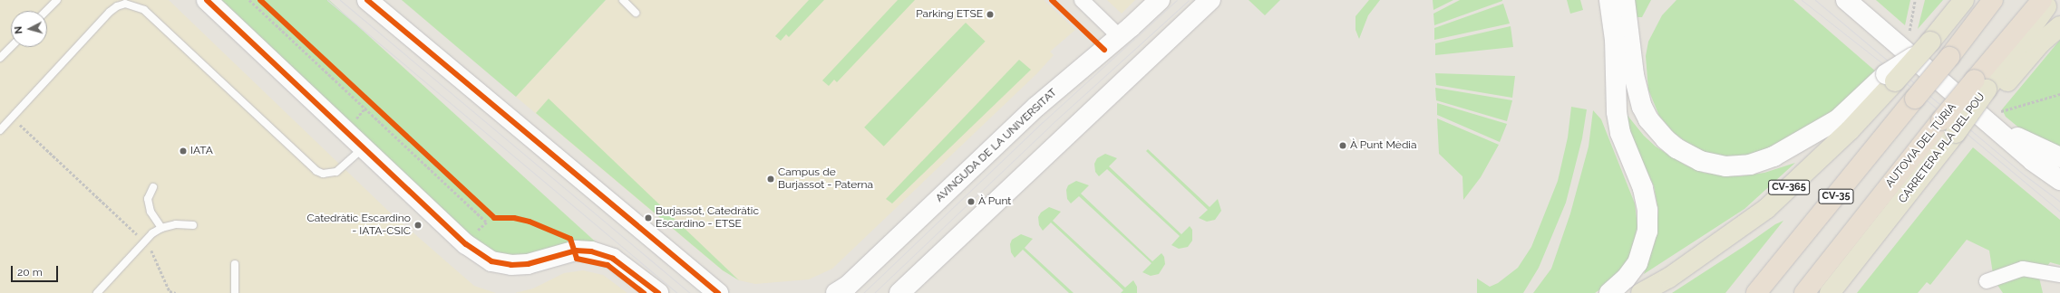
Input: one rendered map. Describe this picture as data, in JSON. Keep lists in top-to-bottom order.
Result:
{
  "streets": {
    "highway": ["AUTOVIA DEL TÚRIA", "CV-35"],
    "main road": ["CARRETERA PLA DEL POU", "CV-365"],
    "street": ["AVINGUDA DE LA UNIVERSITAT"]
  },
  "crossings": [
    ["AUTOVIA DEL TÚRIA", "CARRETERA PLA DEL POU"]
  ],
  "places": [
    "Parking ETSE",
    "À Punt Mèdia",
    "IATA",
    "Campus de Burjassot - Paterna",
    "À Punt",
    "Burjassot, Catedràtic Escardino - ETSE",
    "Catedràtic Escardino - IATA-CSIC"
  ],
  "scale_bar": "20 m",
  "north": "left"
}
